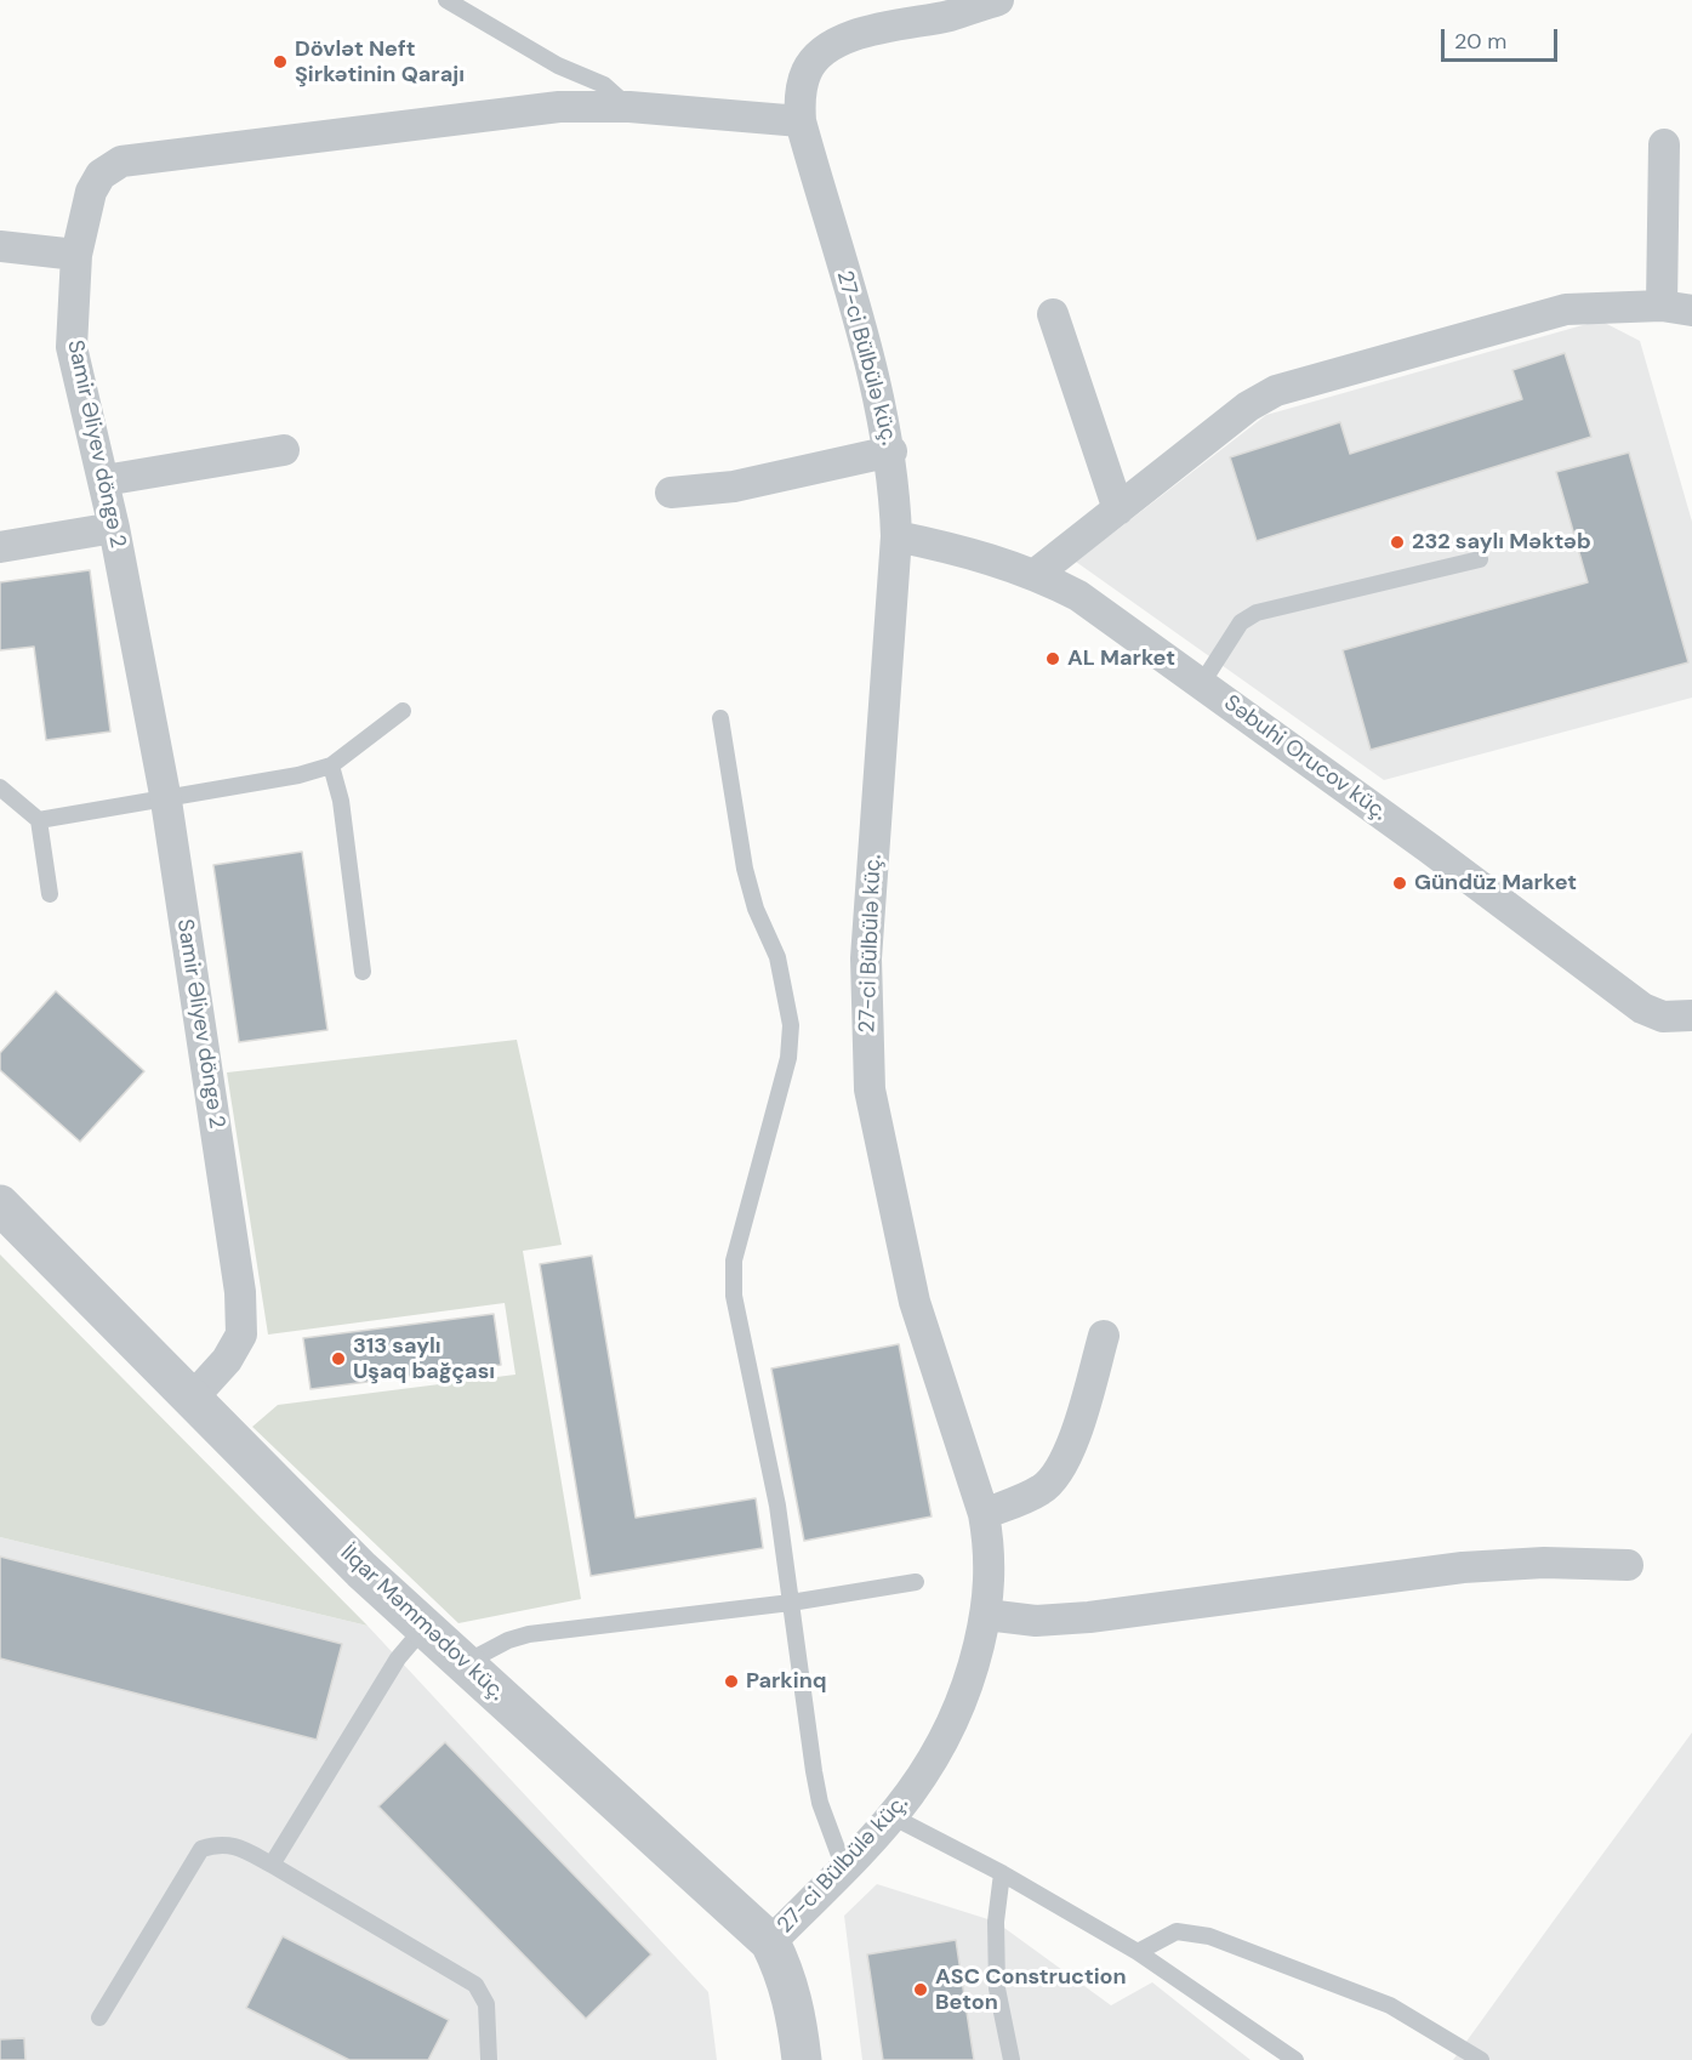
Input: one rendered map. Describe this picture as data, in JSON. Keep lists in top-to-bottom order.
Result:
{
  "streets": {
    "street": [
      "27-ci Bülbülə küç.",
      "Samir Əliyev döngə 2",
      "Səbuhi Orucov küç.",
      "İlqar Məmmədov küç."
    ]
  },
  "crossings": [
    ["27-ci Bülbülə küç.", "Samir Əliyev döngə 2"],
    ["27-ci Bülbülə küç.", "Səbuhi Orucov küç."],
    ["27-ci Bülbülə küç.", "İlqar Məmmədov küç."],
    ["Samir Əliyev döngə 2", "İlqar Məmmədov küç."]
  ],
  "places": [
    "Dövlət Neft Şirkətinin Qarajı",
    "232 saylı Məktəb",
    "AL Market",
    "Gündüz Market",
    "313 saylı Uşaq bağçası",
    "Parkinq",
    "ASC Construction Beton"
  ],
  "scale_bar": "20 m"
}
